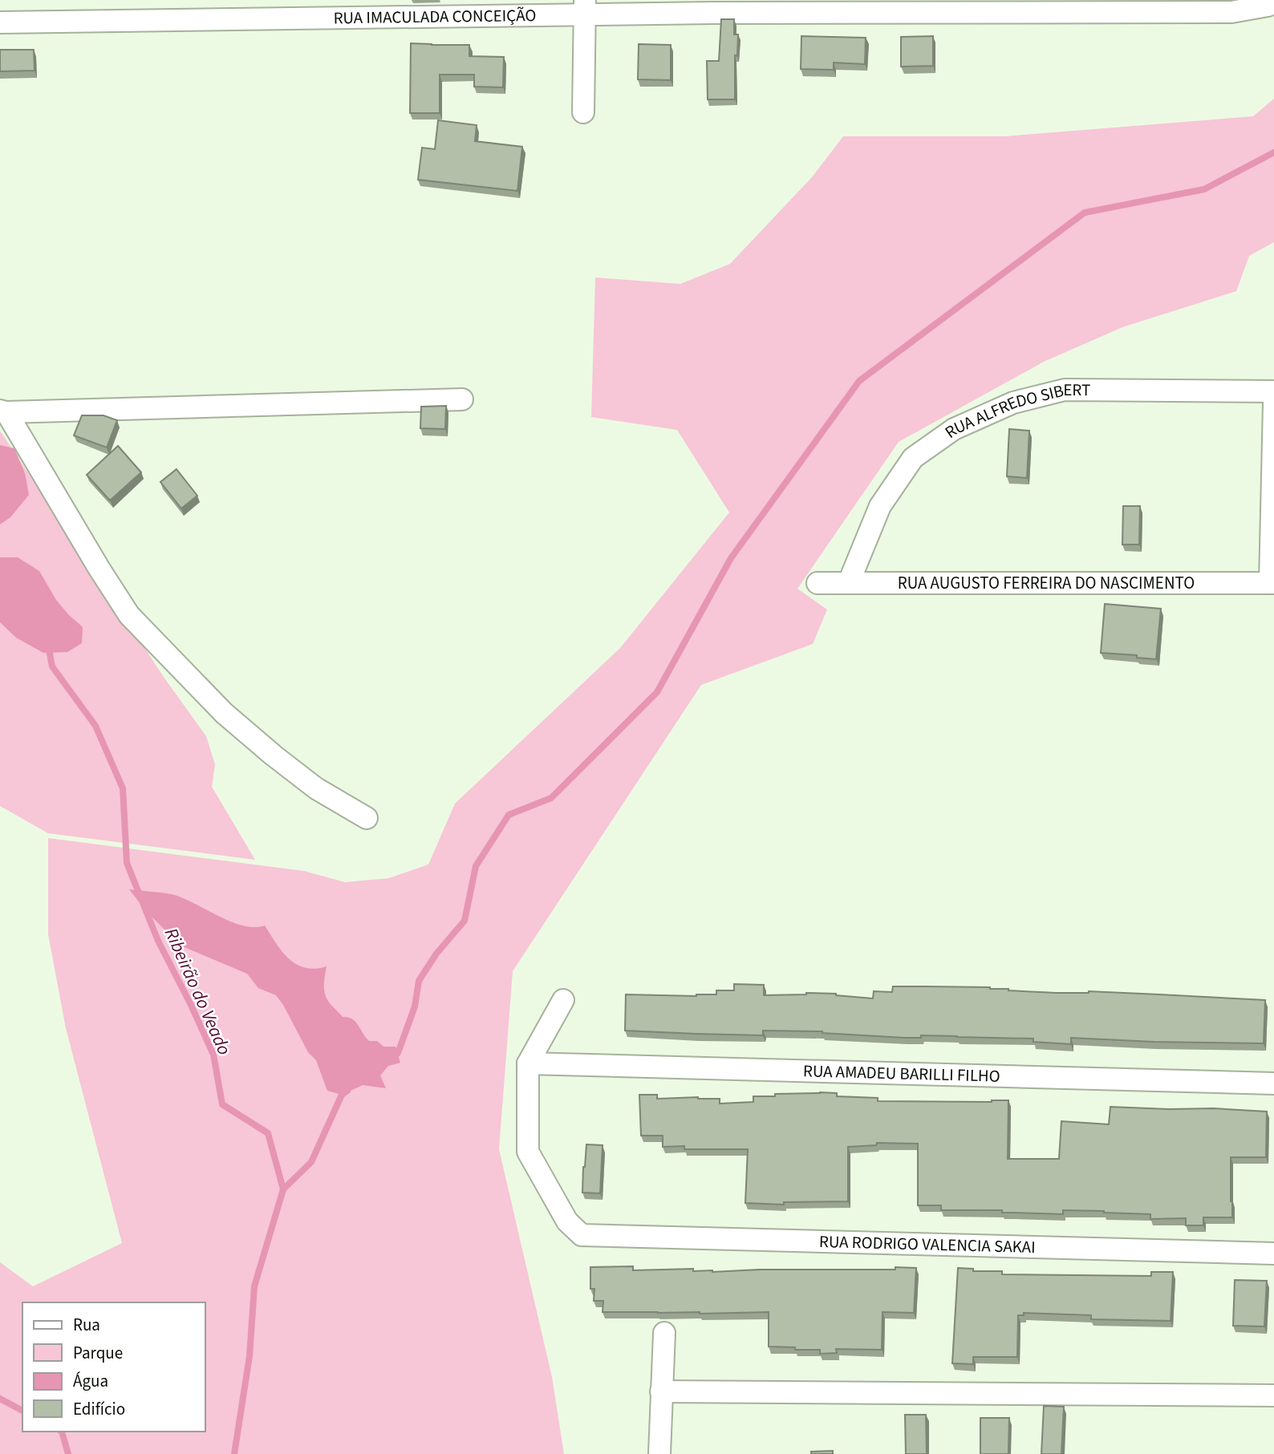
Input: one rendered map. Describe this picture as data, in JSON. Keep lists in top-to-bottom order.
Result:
{
  "streets": {
    "street": [
      "RUA IMACULADA CONCEIÇÃO",
      "RUA ALFREDO SIBERT",
      "RUA AUGUSTO FERREIRA DO NASCIMENTO",
      "RUA AMADEU BARILLI FILHO",
      "RUA RODRIGO VALENCIA SAKAI"
    ]
  },
  "crossings": [
    ["RUA ALFREDO SIBERT", "RUA AUGUSTO FERREIRA DO NASCIMENTO"],
    ["RUA AMADEU BARILLI FILHO", "RUA RODRIGO VALENCIA SAKAI"]
  ],
  "water": ["Ribeirão do Veado"],
  "legend": [
    "Rua",
    "Parque",
    "Água",
    "Edifício"
  ]
}
